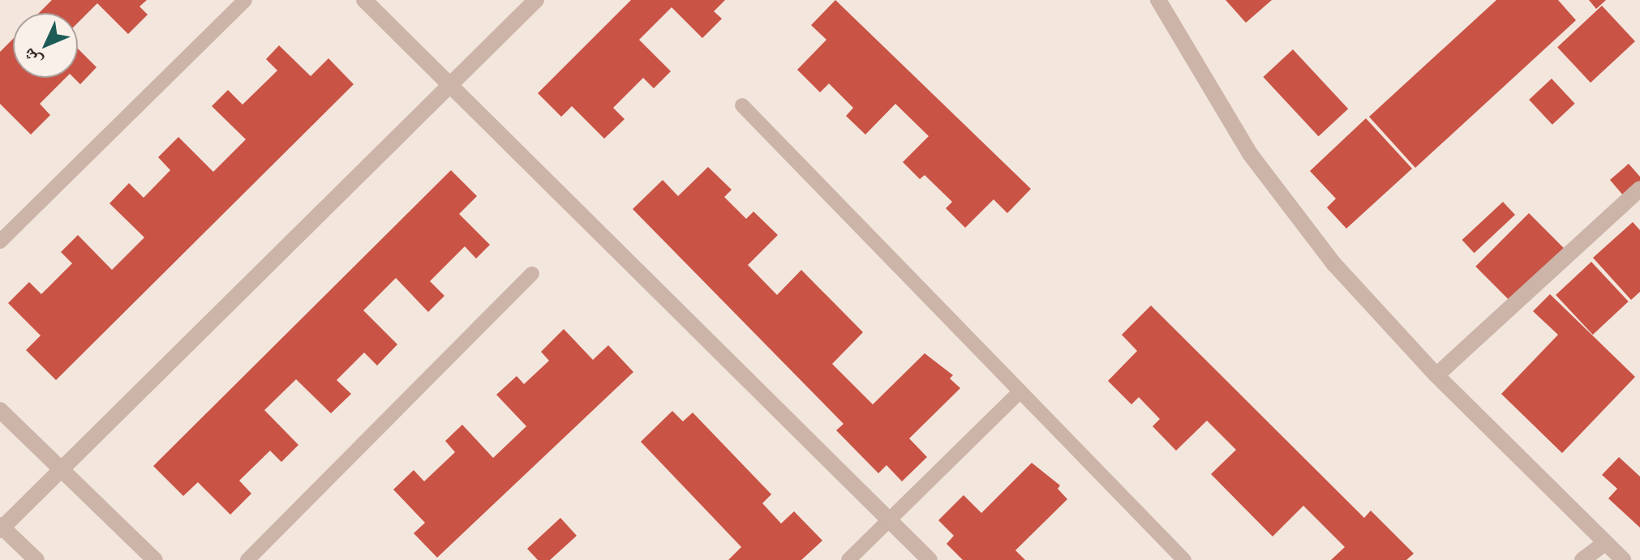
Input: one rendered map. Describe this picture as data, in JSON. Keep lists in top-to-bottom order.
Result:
{
  "north": "bottom left"
}
